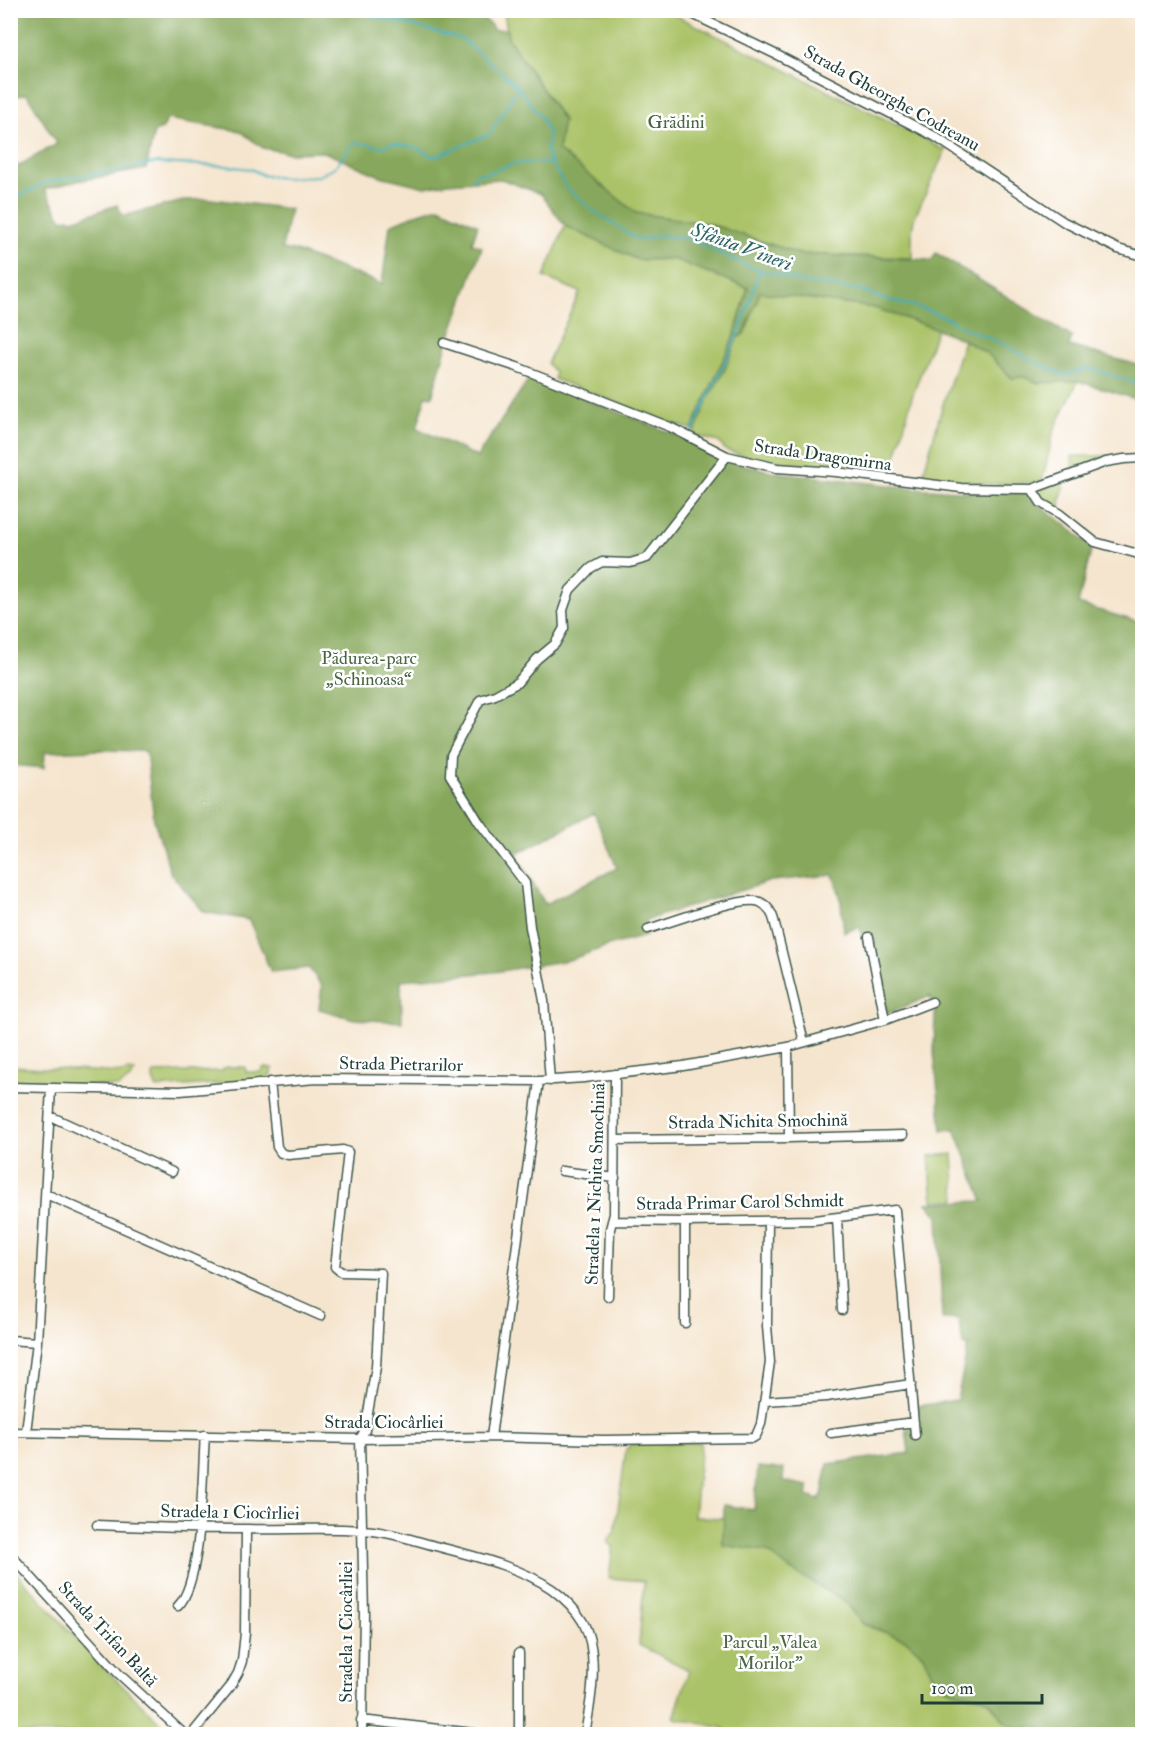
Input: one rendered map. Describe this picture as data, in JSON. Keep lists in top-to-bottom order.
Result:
{
  "streets": {
    "street": [
      "Strada Gheorghe Codreanu",
      "Strada Dragomirna",
      "Strada Pietrarilor",
      "Strada Nichita Smochină",
      "Stradela 1 Nichita Smochină",
      "Strada Primar Carol Schmidt",
      "Strada Ciocârliei",
      "Stradela 1 Ciocîrliei",
      "Stradela 1 Ciocârliei",
      "Strada Trifan Baltă"
    ]
  },
  "crossings": [
    ["Strada Pietrarilor", "Stradela 1 Nichita Smochină"],
    ["Strada Pietrarilor", "Stradela 1 Ciocârliei"],
    ["Strada Nichita Smochină", "Stradela 1 Nichita Smochină"],
    ["Stradela 1 Nichita Smochină", "Strada Primar Carol Schmidt"],
    ["Strada Ciocârliei", "Stradela 1 Ciocârliei"],
    ["Stradela 1 Ciocîrliei", "Stradela 1 Ciocârliei"]
  ],
  "water": ["Sfânta Vineri"],
  "parks": ["Grădini", "Pădurea-parc „Schinoasa“", "Parcul „Valea Morilor”"],
  "scale_bar": "100 m"
}
